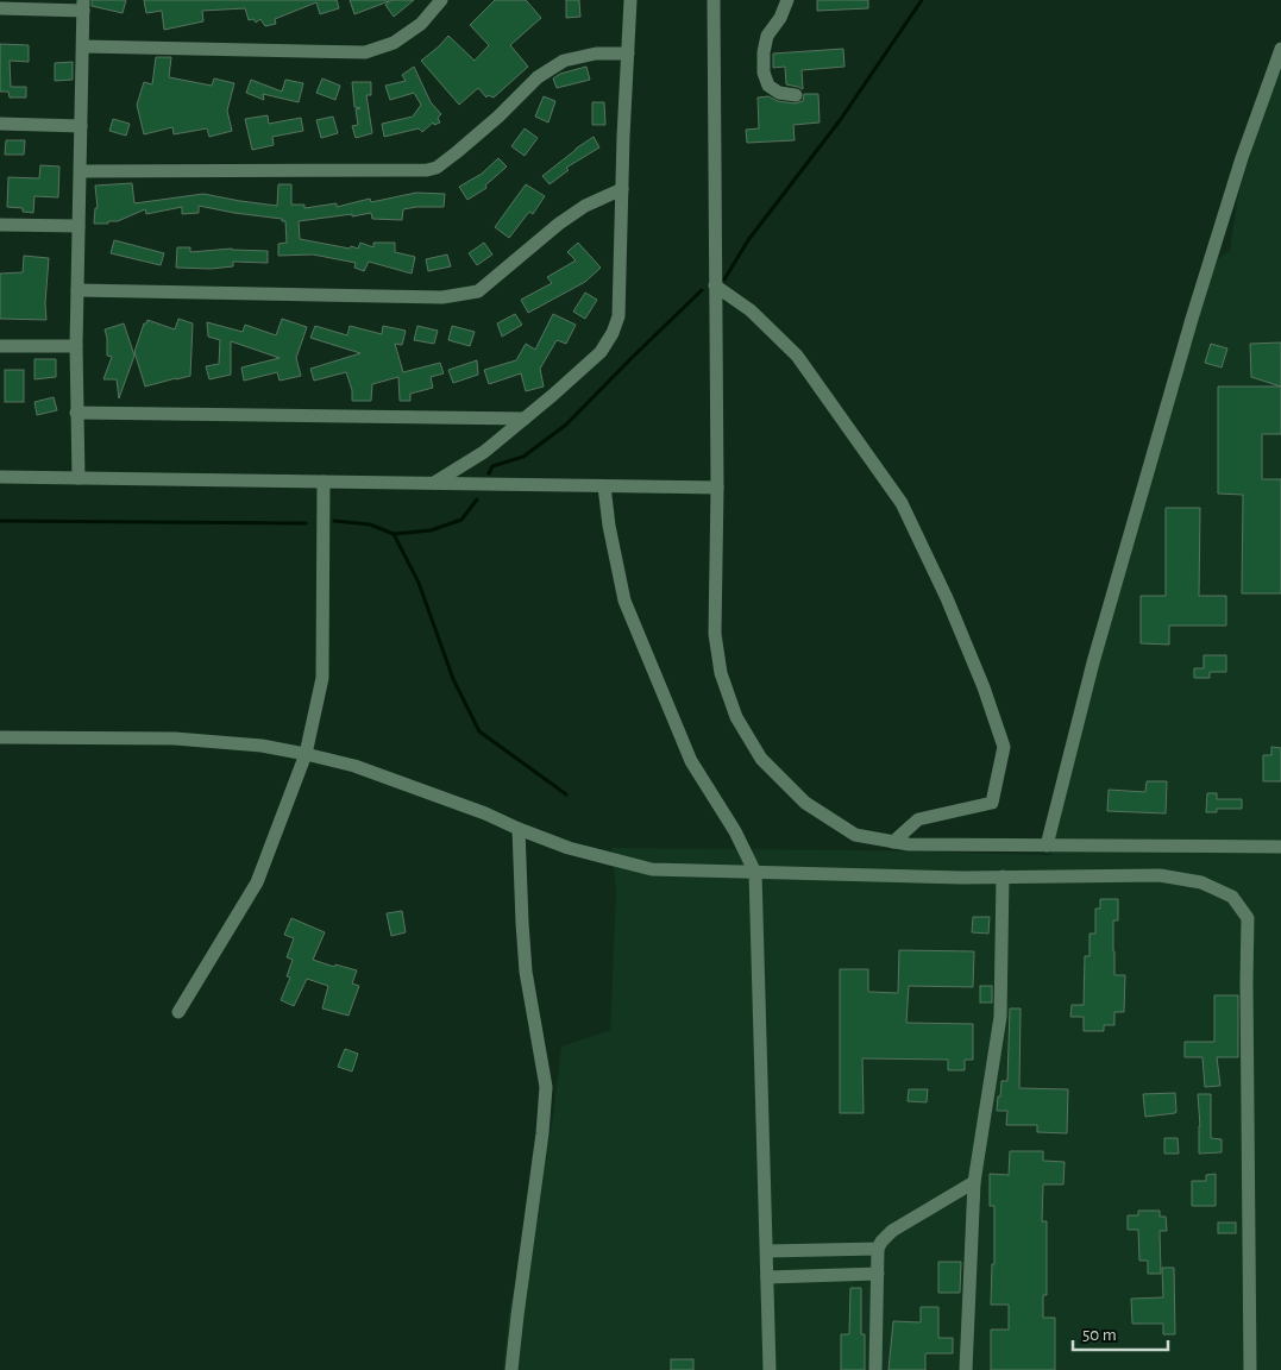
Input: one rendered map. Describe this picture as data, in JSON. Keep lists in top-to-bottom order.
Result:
{
  "scale_bar": "50 m"
}
